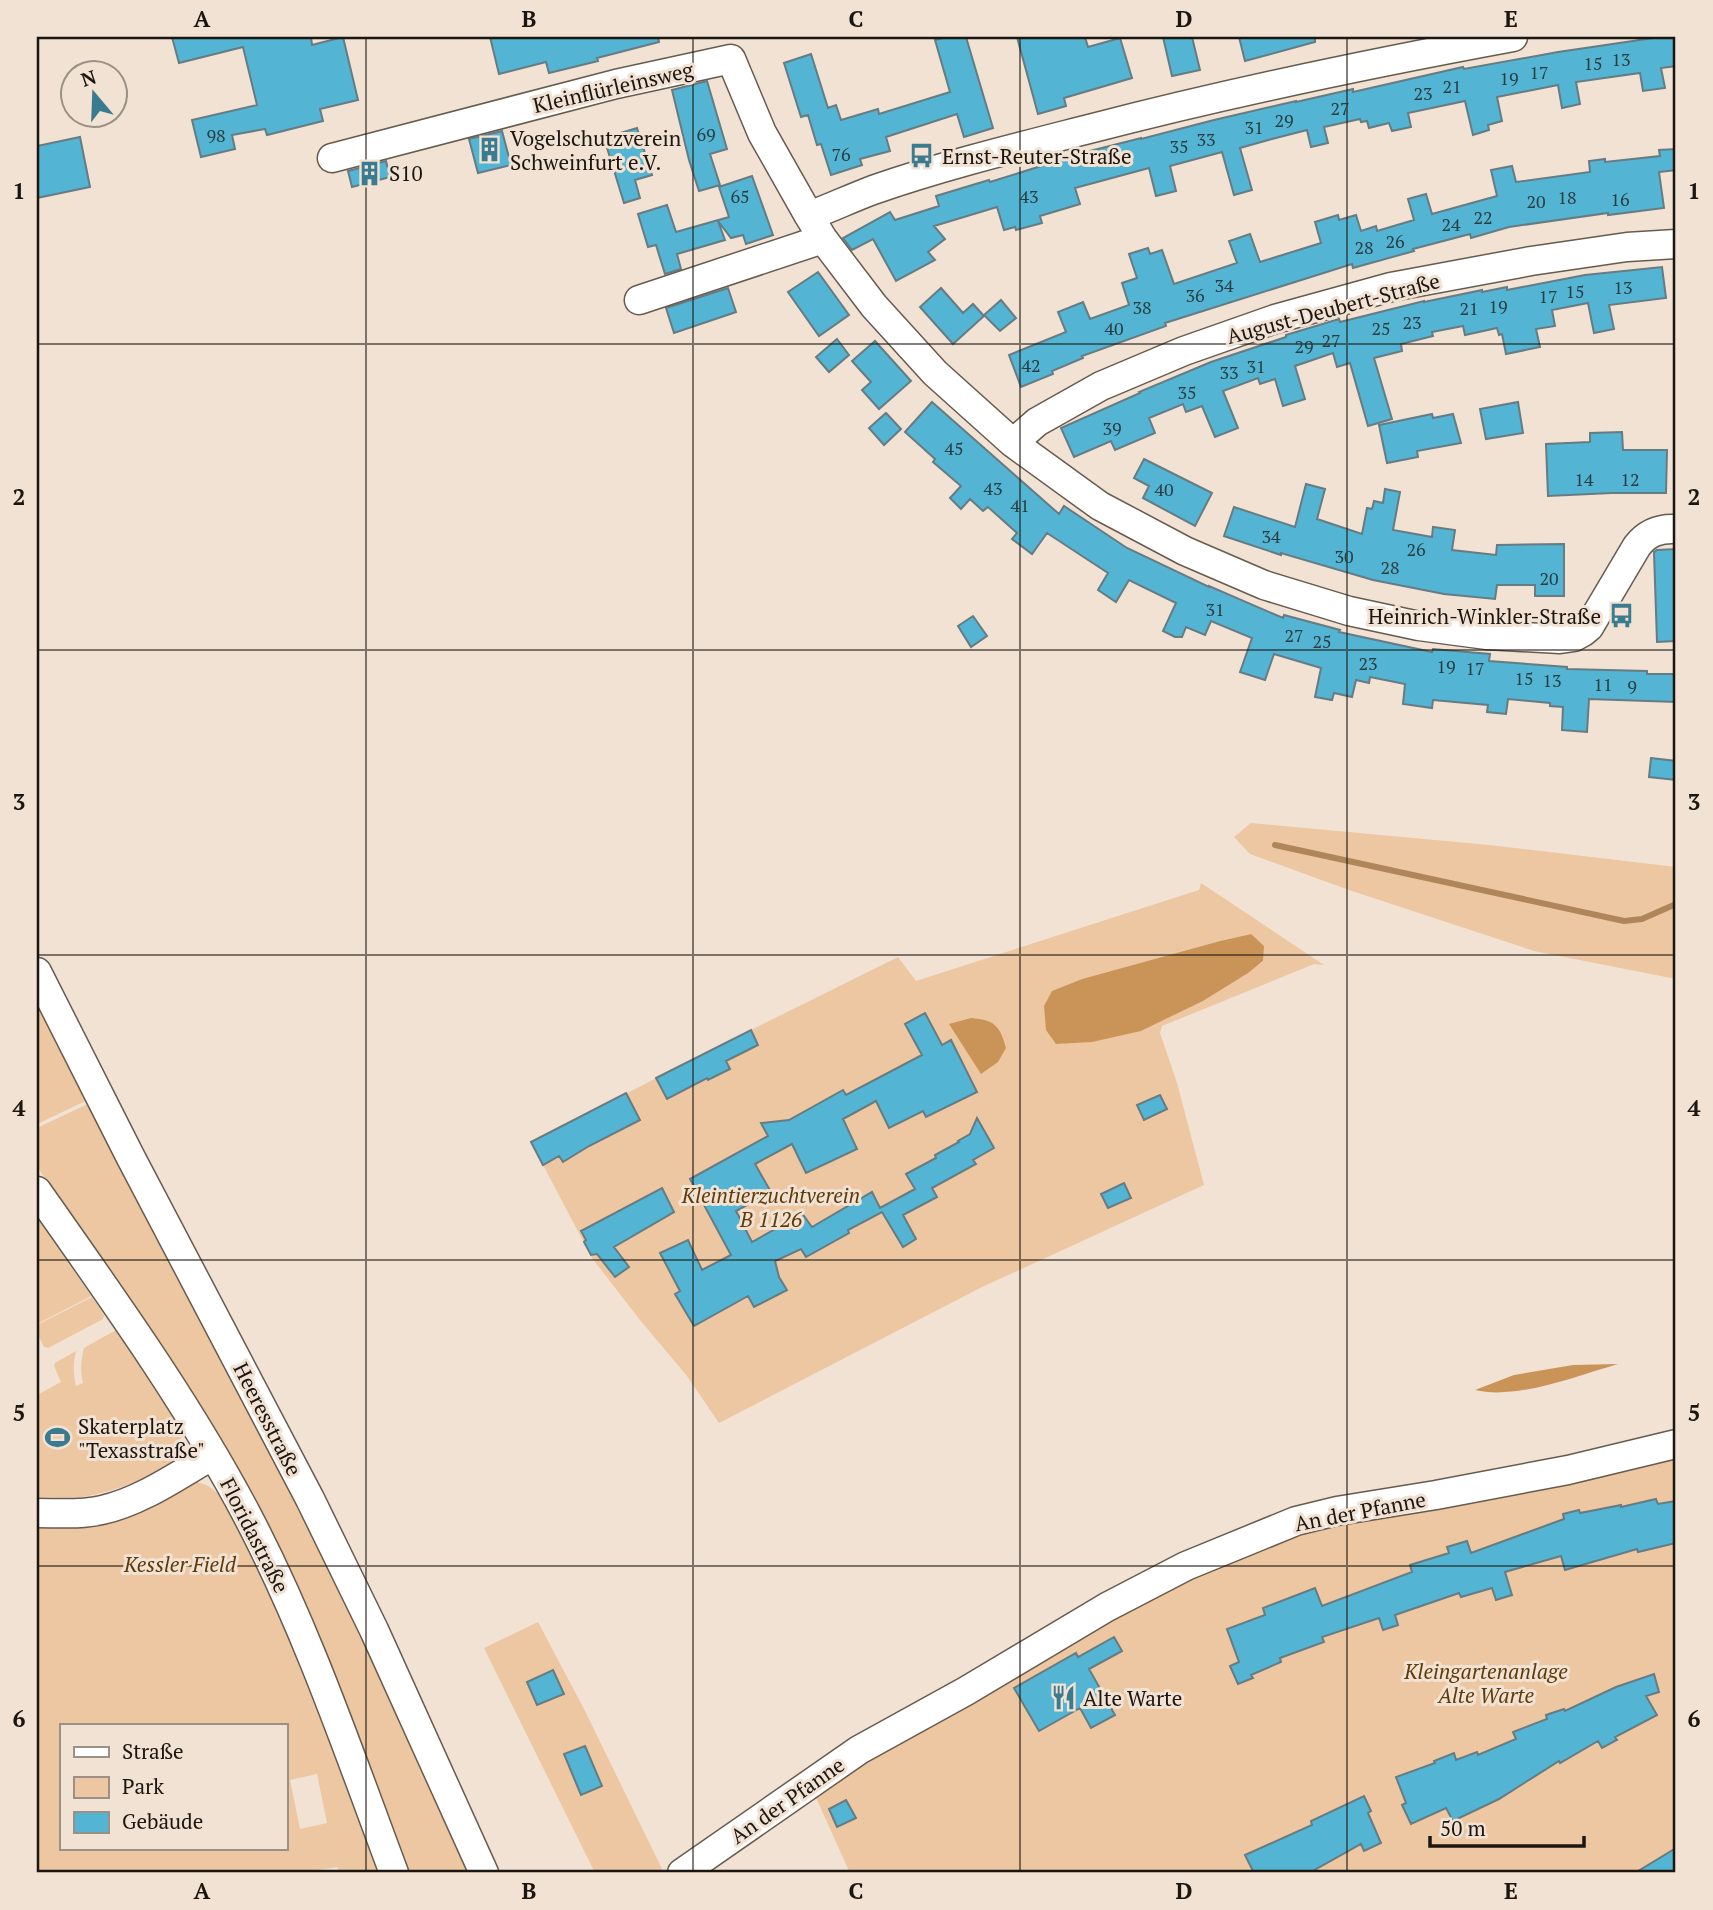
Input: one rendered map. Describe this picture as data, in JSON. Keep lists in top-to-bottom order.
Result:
{
  "streets": {
    "street": [
      "Kleinflürleinsweg",
      "August-Deubert-Straße",
      "Heeresstraße",
      "An der Pfanne",
      "Floridastraße"
    ]
  },
  "parks": ["Kleintierzuchtverein B 1126", "Kessler Field", "Kleingartenanlage Alte Warte"],
  "places": {
    "building": ["Vogelschutzverein Schweinfurt e.V.", "S10"],
    "bus stop": ["Ernst-Reuter-Straße", "Heinrich-Winkler-Straße"],
    "sports": ["Skaterplatz \"Texasstraße\""],
    "restaurant": ["Alte Warte"]
  },
  "house_numbers": [
    "13",
    "15",
    "17",
    "19",
    "21",
    "23",
    "27",
    "29",
    "31",
    "69",
    "98",
    "33",
    "35",
    "76",
    "65",
    "43",
    "18",
    "16",
    "20",
    "22",
    "24",
    "26",
    "28",
    "34",
    "13",
    "15",
    "36",
    "17",
    "19",
    "38",
    "21",
    "23",
    "40",
    "25",
    "27",
    "29",
    "42",
    "31",
    "33",
    "35",
    "39",
    "45",
    "14",
    "12",
    "43",
    "40",
    "41",
    "34",
    "26",
    "30",
    "28",
    "20",
    "31",
    "27",
    "25",
    "23",
    "19",
    "17",
    "15",
    "13",
    "11",
    "9"
  ],
  "legend": ["Straße", "Park", "Gebäude"],
  "scale_bar": "50 m",
  "north": "top",
  "grid": {
    "columns": [
      "A",
      "B",
      "C",
      "D",
      "E"
    ],
    "rows": [
      "1",
      "2",
      "3",
      "4",
      "5",
      "6"
    ]
  }
}
